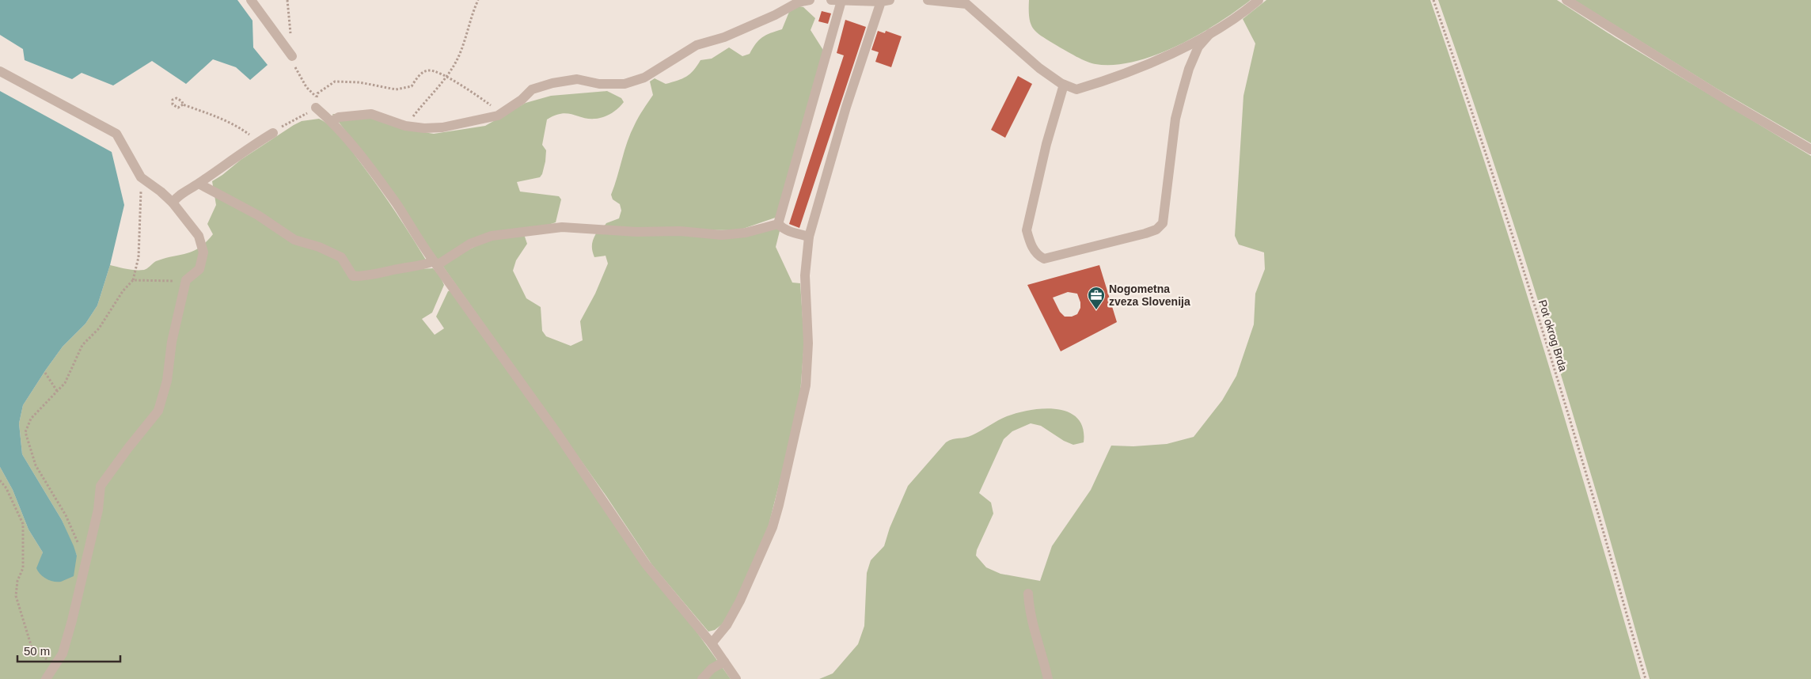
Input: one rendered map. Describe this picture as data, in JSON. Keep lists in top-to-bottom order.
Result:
{
  "streets": {
    "path": ["Pot okrog Brda"]
  },
  "places": {
    "office": ["Nogometna zveza Slovenija"]
  },
  "scale_bar": "50 m"
}
